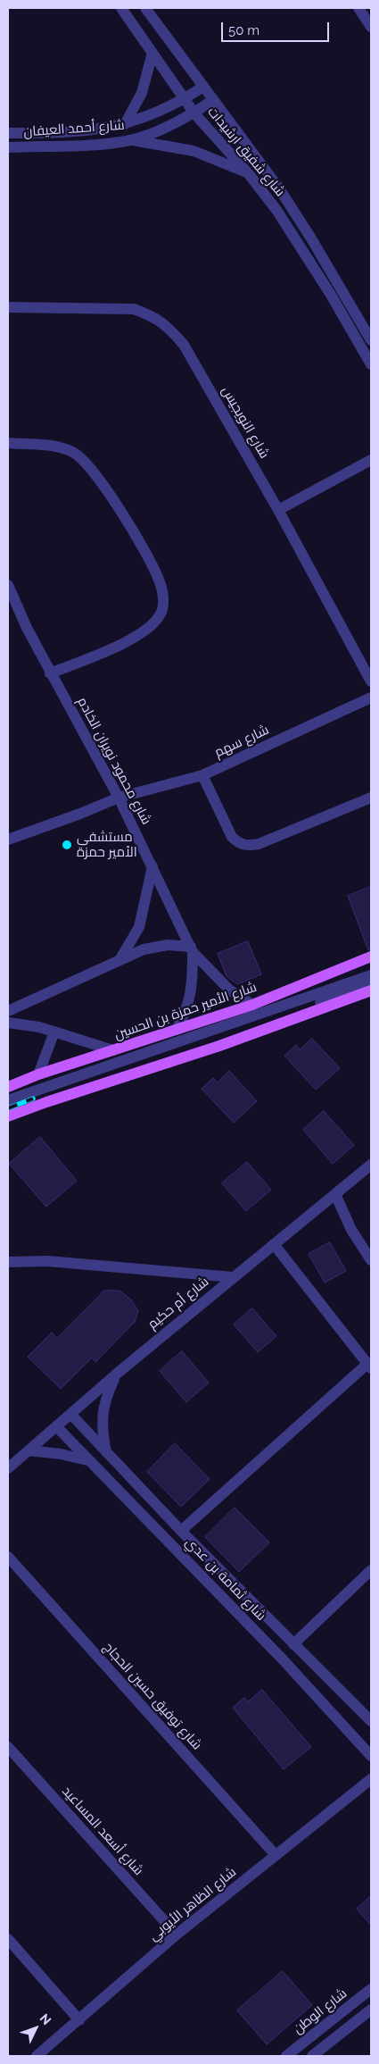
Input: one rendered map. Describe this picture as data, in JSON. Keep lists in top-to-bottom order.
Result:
{
  "streets": {
    "main road": ["شارع الأمير حمزة بن الحسين"],
    "street": [
      "شارع أحمد العيفان",
      "شارع شفيق ارشيدات",
      "شارع النويجيس",
      "شارع سهم",
      "شارع محمود نويران الخادم",
      "شارع أم حكيم",
      "شارع ثمامة بن عدي",
      "شارع توفيق حسين الحجاج",
      "شارع أسعد المساعيد",
      "شارع الظاهر الأيوبي",
      "شارع الوطن"
    ]
  },
  "crossings": [
    ["شارع أحمد العيفان", "شارع شفيق ارشيدات"],
    ["شارع سهم", "شارع محمود نويران الخادم"],
    ["شارع محمود نويران الخادم", "شارع الأمير حمزة بن الحسين"],
    ["شارع أم حكيم", "شارع ثمامة بن عدي"],
    ["شارع توفيق حسين الحجاج", "شارع الظاهر الأيوبي"],
    ["شارع أسعد المساعيد", "شارع الظاهر الأيوبي"]
  ],
  "places": ["مستشفى الأمير حمزة"],
  "scale_bar": "50 m",
  "north": "top right"
}
